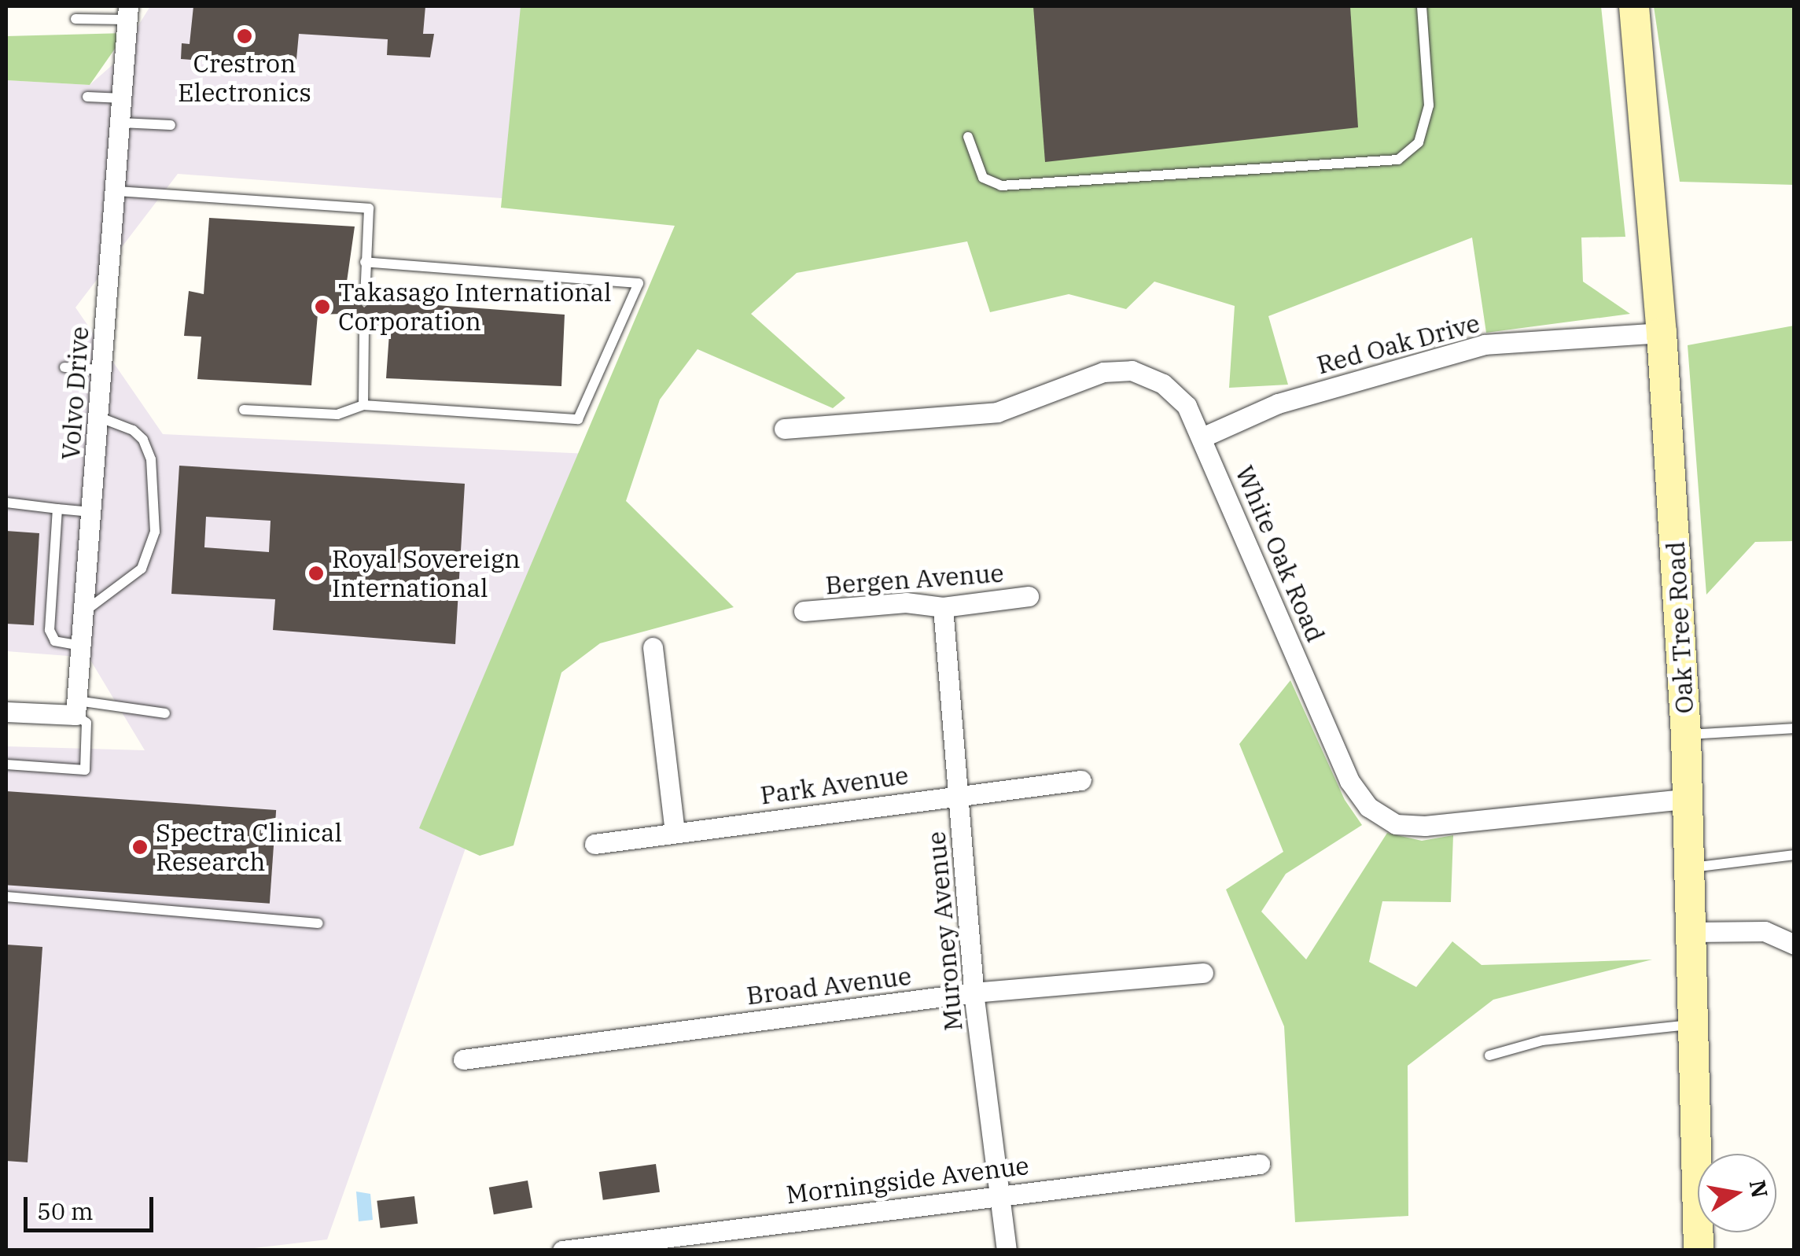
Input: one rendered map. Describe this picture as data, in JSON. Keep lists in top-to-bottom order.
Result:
{
  "streets": {
    "street": [
      "Red Oak Drive",
      "Volvo Drive",
      "White Oak Road",
      "Bergen Avenue",
      "Oak Tree Road",
      "Park Avenue",
      "Muroney Avenue",
      "Broad Avenue",
      "Morningside Avenue"
    ]
  },
  "crossings": [
    ["Red Oak Drive", "White Oak Road"],
    ["Red Oak Drive", "Oak Tree Road"],
    ["White Oak Road", "Oak Tree Road"],
    ["Bergen Avenue", "Muroney Avenue"],
    ["Park Avenue", "Muroney Avenue"],
    ["Muroney Avenue", "Broad Avenue"],
    ["Muroney Avenue", "Morningside Avenue"]
  ],
  "places": [
    "Crestron Electronics",
    "Takasago International Corporation",
    "Royal Sovereign International",
    "Spectra Clinical Research"
  ],
  "scale_bar": "50 m",
  "north": "right"
}
